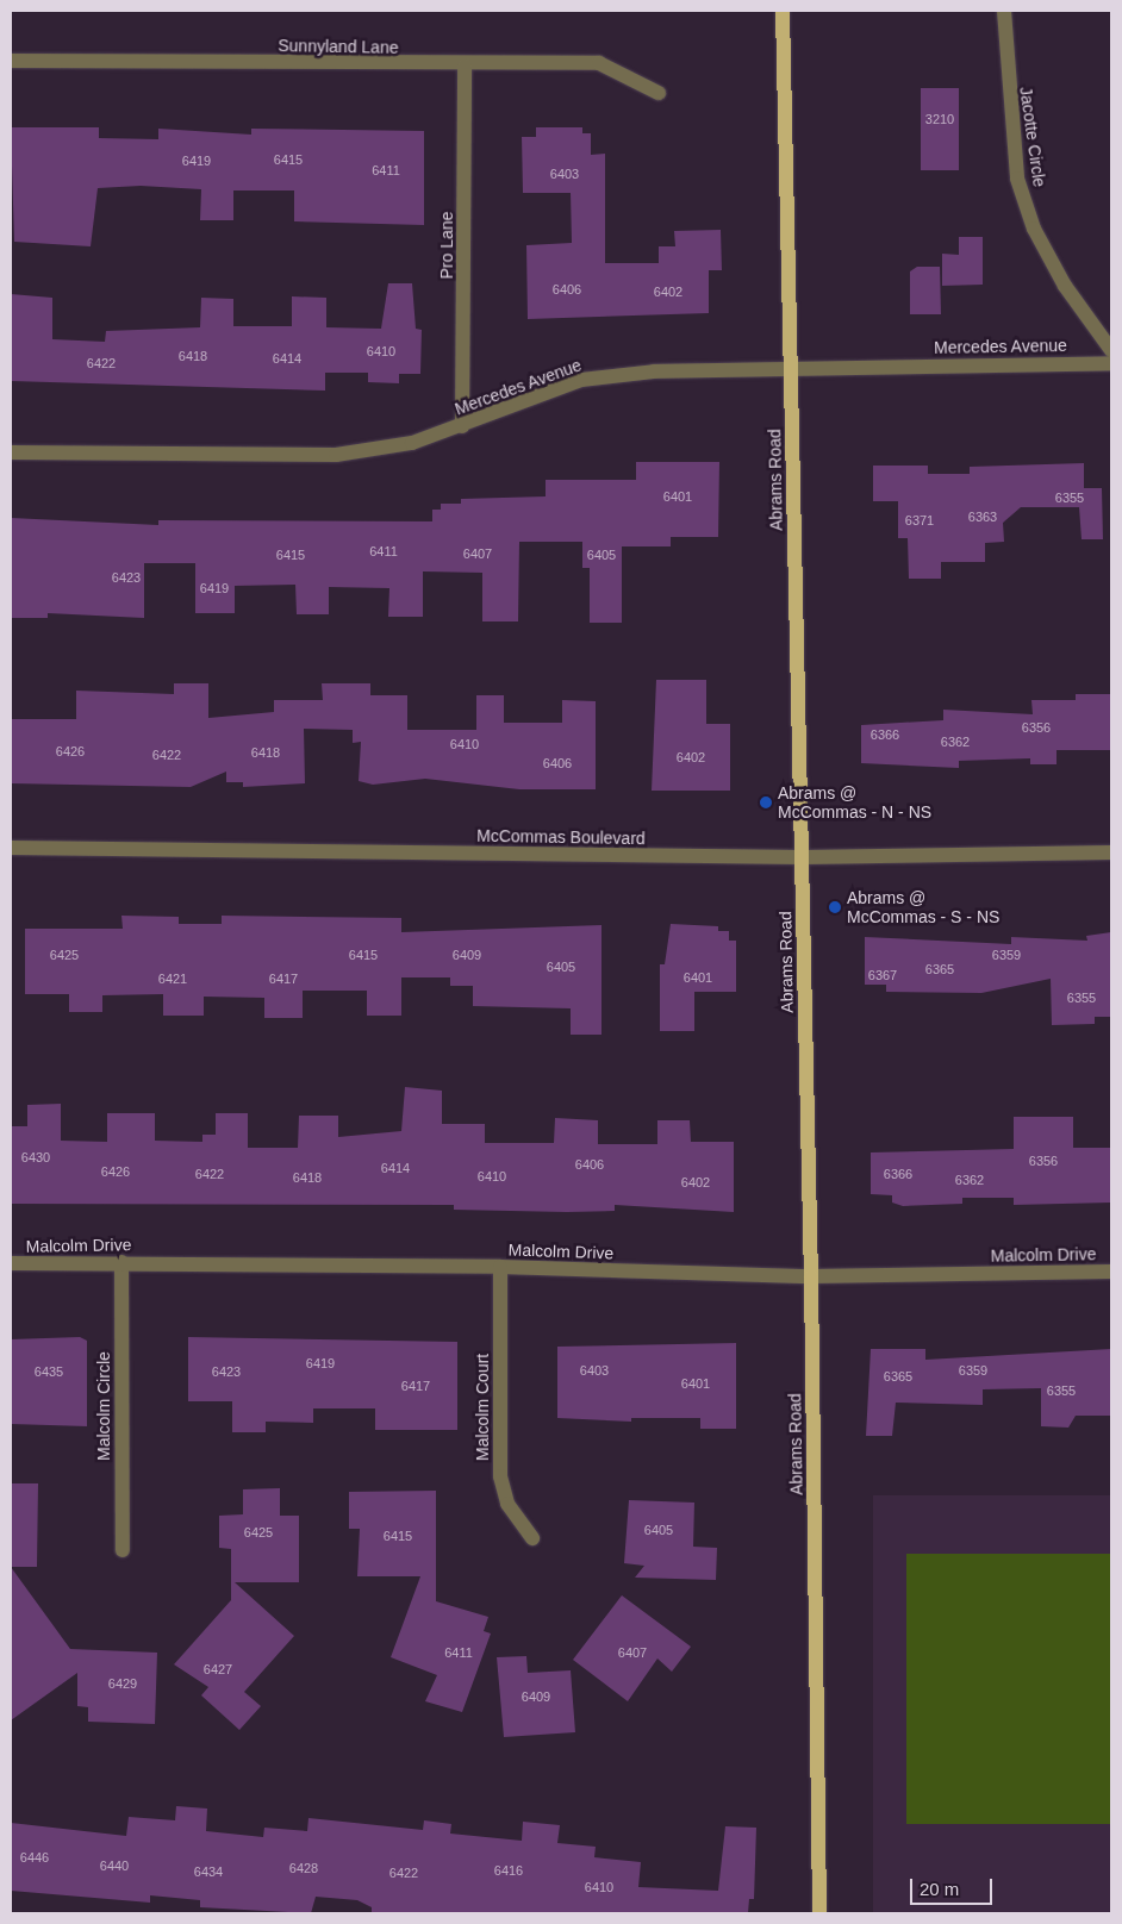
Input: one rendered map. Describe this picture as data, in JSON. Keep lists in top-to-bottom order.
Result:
{
  "streets": {
    "main road": ["Abrams Road"],
    "street": [
      "Sunnyland Lane",
      "Jacotte Circle",
      "Pro Lane",
      "Mercedes Avenue",
      "McCommas Boulevard",
      "Malcolm Drive",
      "Malcolm Circle",
      "Malcolm Court"
    ]
  },
  "crossings": [
    ["Sunnyland Lane", "Pro Lane"],
    ["Pro Lane", "Mercedes Avenue"],
    ["Mercedes Avenue", "Abrams Road"],
    ["Abrams Road", "McCommas Boulevard"],
    ["Abrams Road", "Malcolm Drive"],
    ["Malcolm Drive", "Malcolm Circle"],
    ["Malcolm Drive", "Malcolm Court"]
  ],
  "places": ["Abrams @ McCommas - N - NS", "Abrams @ McCommas - S - NS"],
  "house_numbers": [
    "3210",
    "6415",
    "6419",
    "6411",
    "6403",
    "6406",
    "6402",
    "6410",
    "6418",
    "6414",
    "6422",
    "6401",
    "6355",
    "6363",
    "6371",
    "6411",
    "6407",
    "6415",
    "6405",
    "6423",
    "6419",
    "6356",
    "6366",
    "6362",
    "6410",
    "6426",
    "6418",
    "6422",
    "6402",
    "6406",
    "6425",
    "6415",
    "6409",
    "6359",
    "6405",
    "6365",
    "6367",
    "6401",
    "6421",
    "6417",
    "6355",
    "6430",
    "6356",
    "6406",
    "6414",
    "6426",
    "6422",
    "6366",
    "6410",
    "6418",
    "6362",
    "6402",
    "6419",
    "6403",
    "6359",
    "6435",
    "6423",
    "6365",
    "6401",
    "6417",
    "6355",
    "6405",
    "6425",
    "6415",
    "6411",
    "6407",
    "6427",
    "6429",
    "6409",
    "6446",
    "6440",
    "6428",
    "6416",
    "6434",
    "6422",
    "6410"
  ],
  "scale_bar": "20 m"
}
